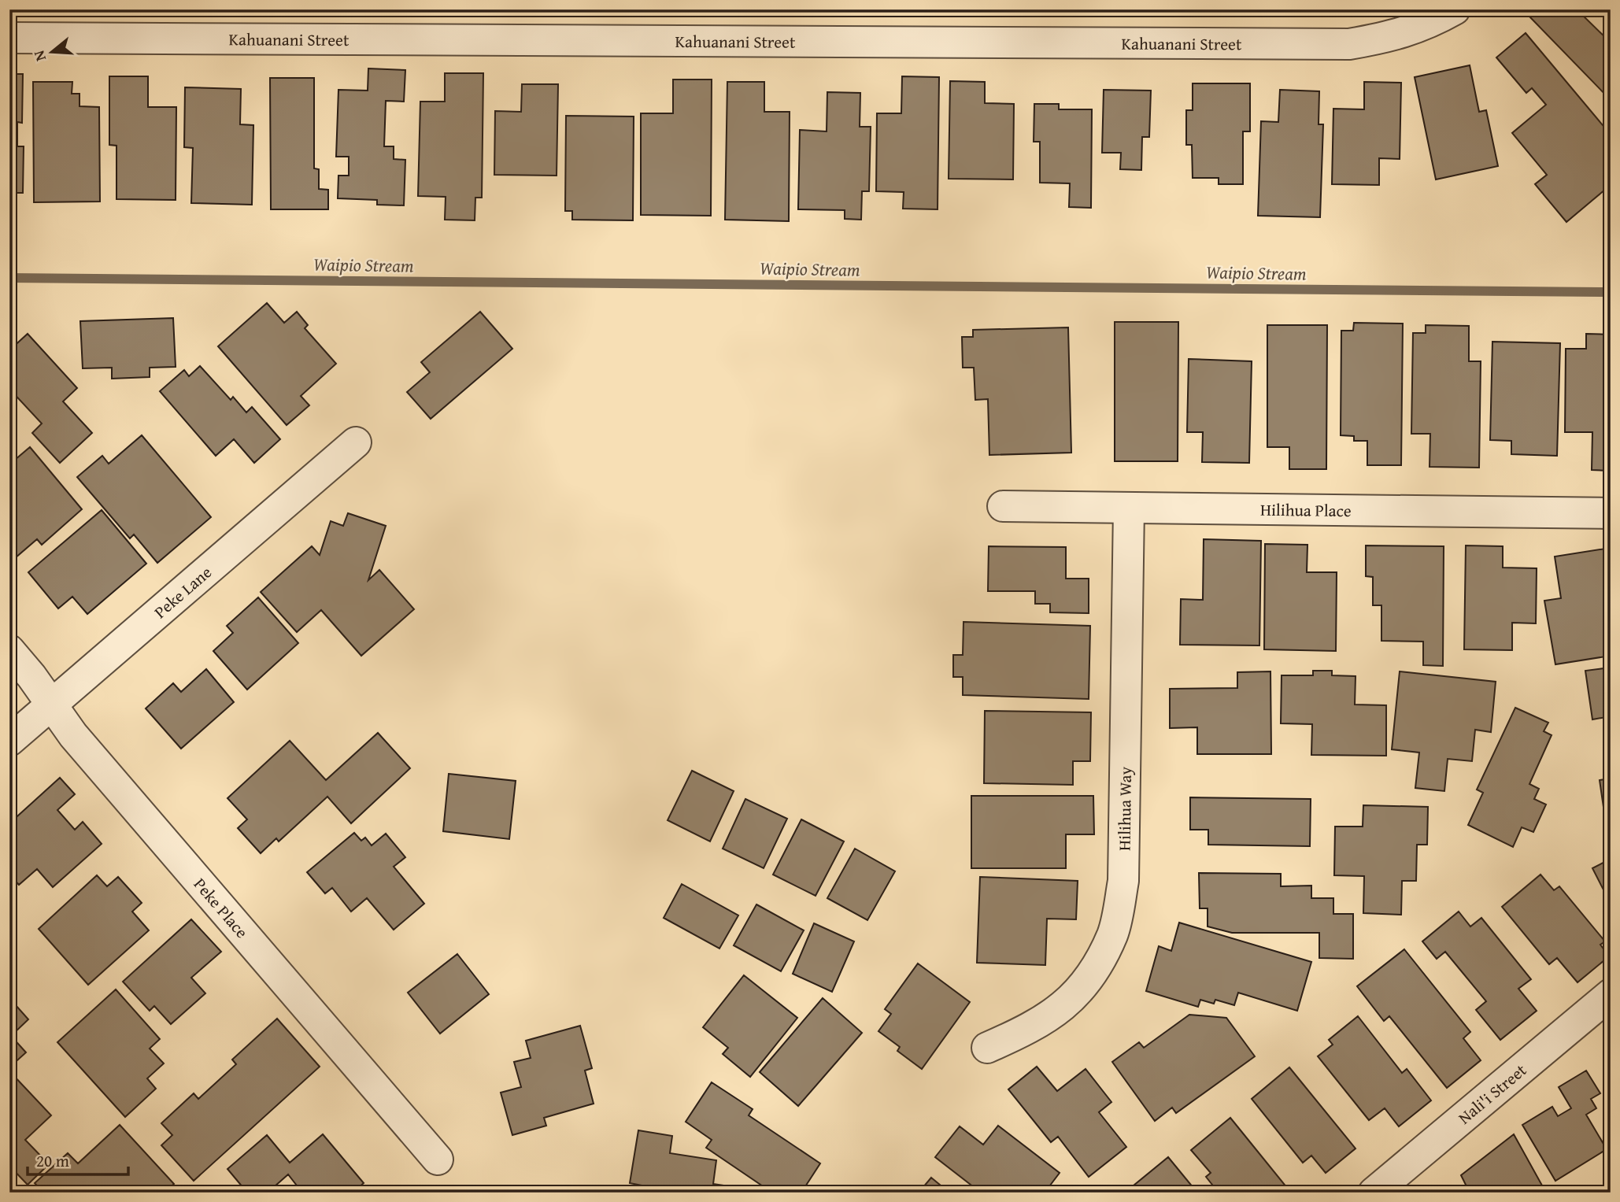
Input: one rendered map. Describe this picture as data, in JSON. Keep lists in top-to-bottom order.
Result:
{
  "streets": {
    "street": [
      "Kahuanani Street",
      "Hilihua Place",
      "Peke Lane",
      "Hilihua Way",
      "Peke Place",
      "Nali'i Street"
    ]
  },
  "crossings": [
    ["Hilihua Place", "Hilihua Way"],
    ["Peke Lane", "Peke Place"]
  ],
  "water": ["Waipio Stream"],
  "scale_bar": "20 m",
  "north": "left"
}
